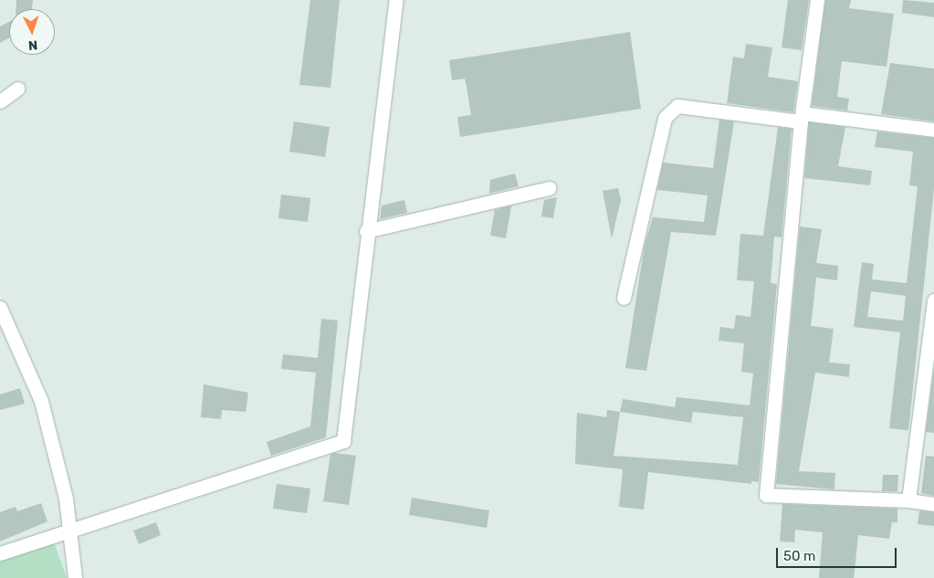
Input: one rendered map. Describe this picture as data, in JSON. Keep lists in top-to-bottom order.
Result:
{
  "scale_bar": "50 m",
  "north": "bottom"
}
